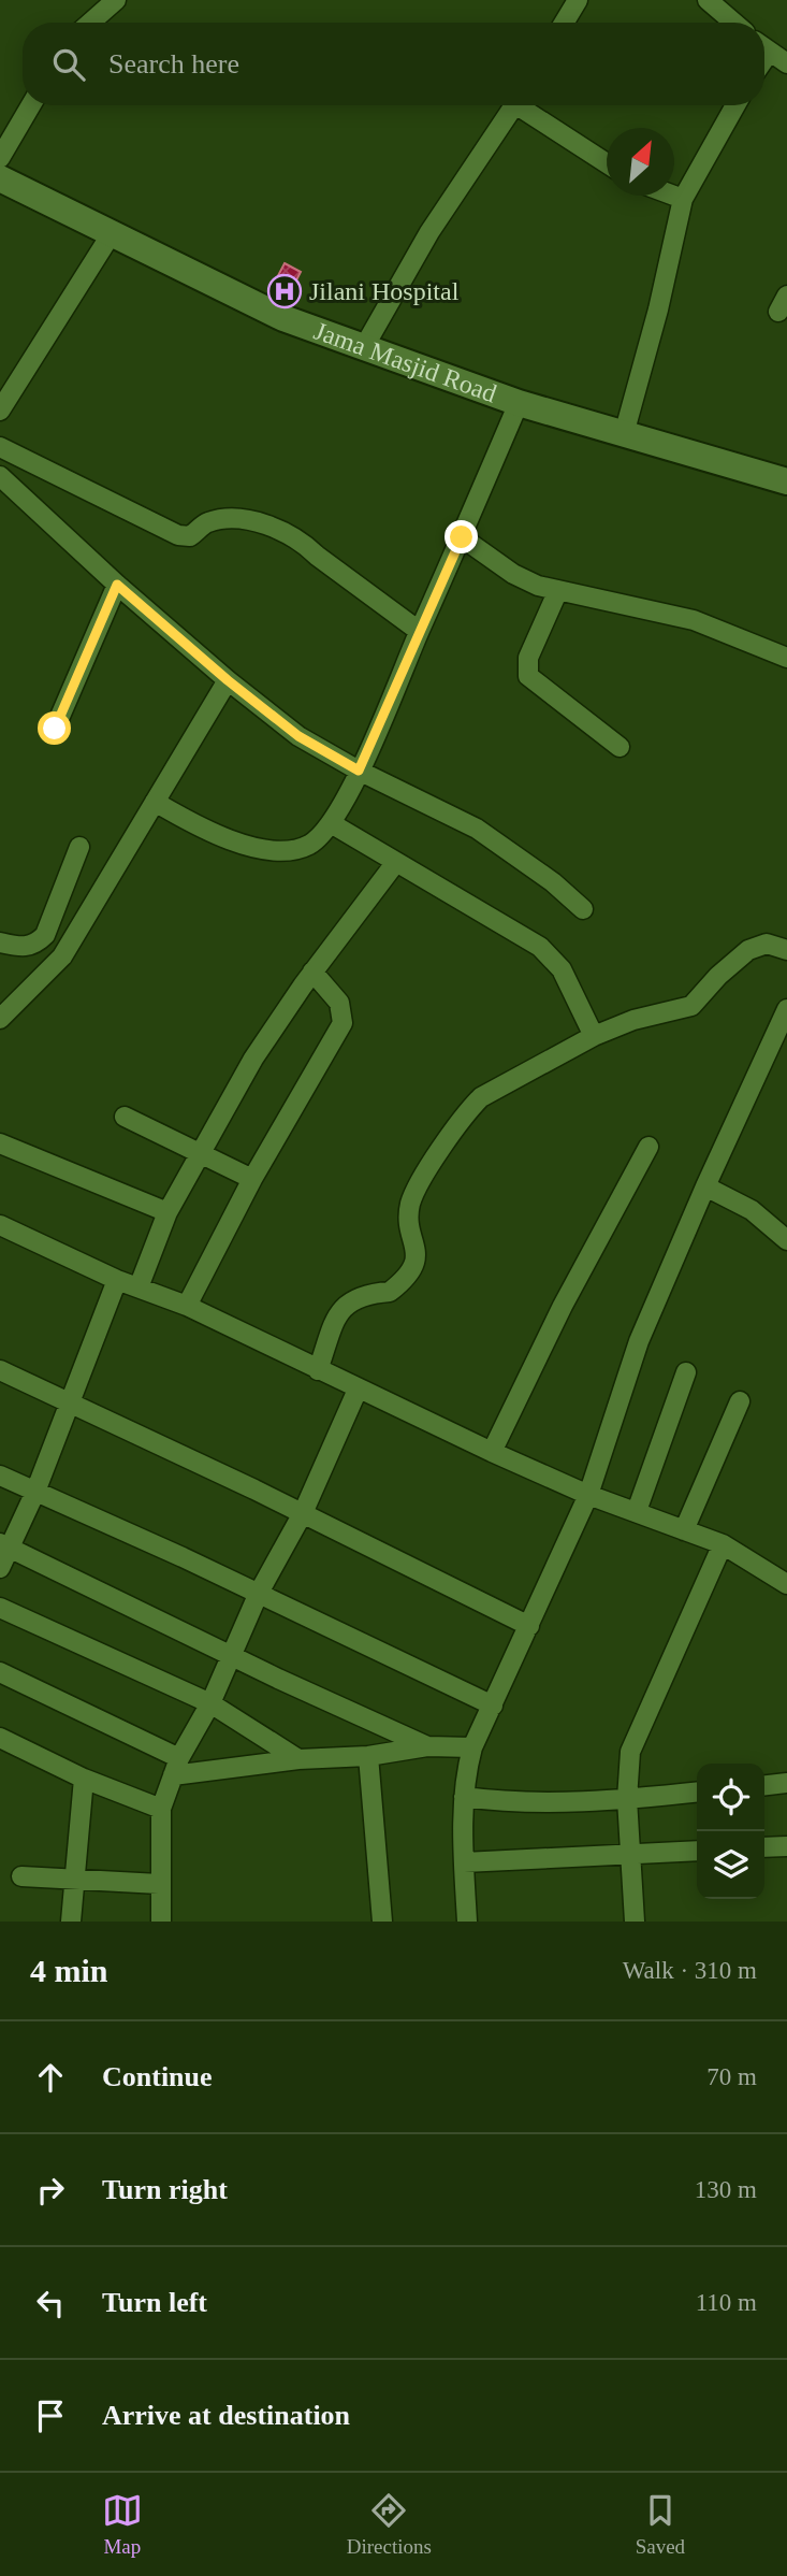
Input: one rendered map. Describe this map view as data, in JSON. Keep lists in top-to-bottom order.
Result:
{
  "streets": {
    "street": ["Jama Masjid Road"]
  },
  "places": {
    "hospital": ["Jilani Hospital"]
  },
  "north": "top right",
  "page": {
    "search": "Search here",
    "heading": ["4 min", "Walk · 310 m"],
    "list": [
      ["Continue", "70 m"],
      ["Turn right", "130 m"],
      ["Turn left", "110 m"],
      "Arrive at destination"
    ],
    "nav": ["Map", "Directions", "Saved"]
  }
}
